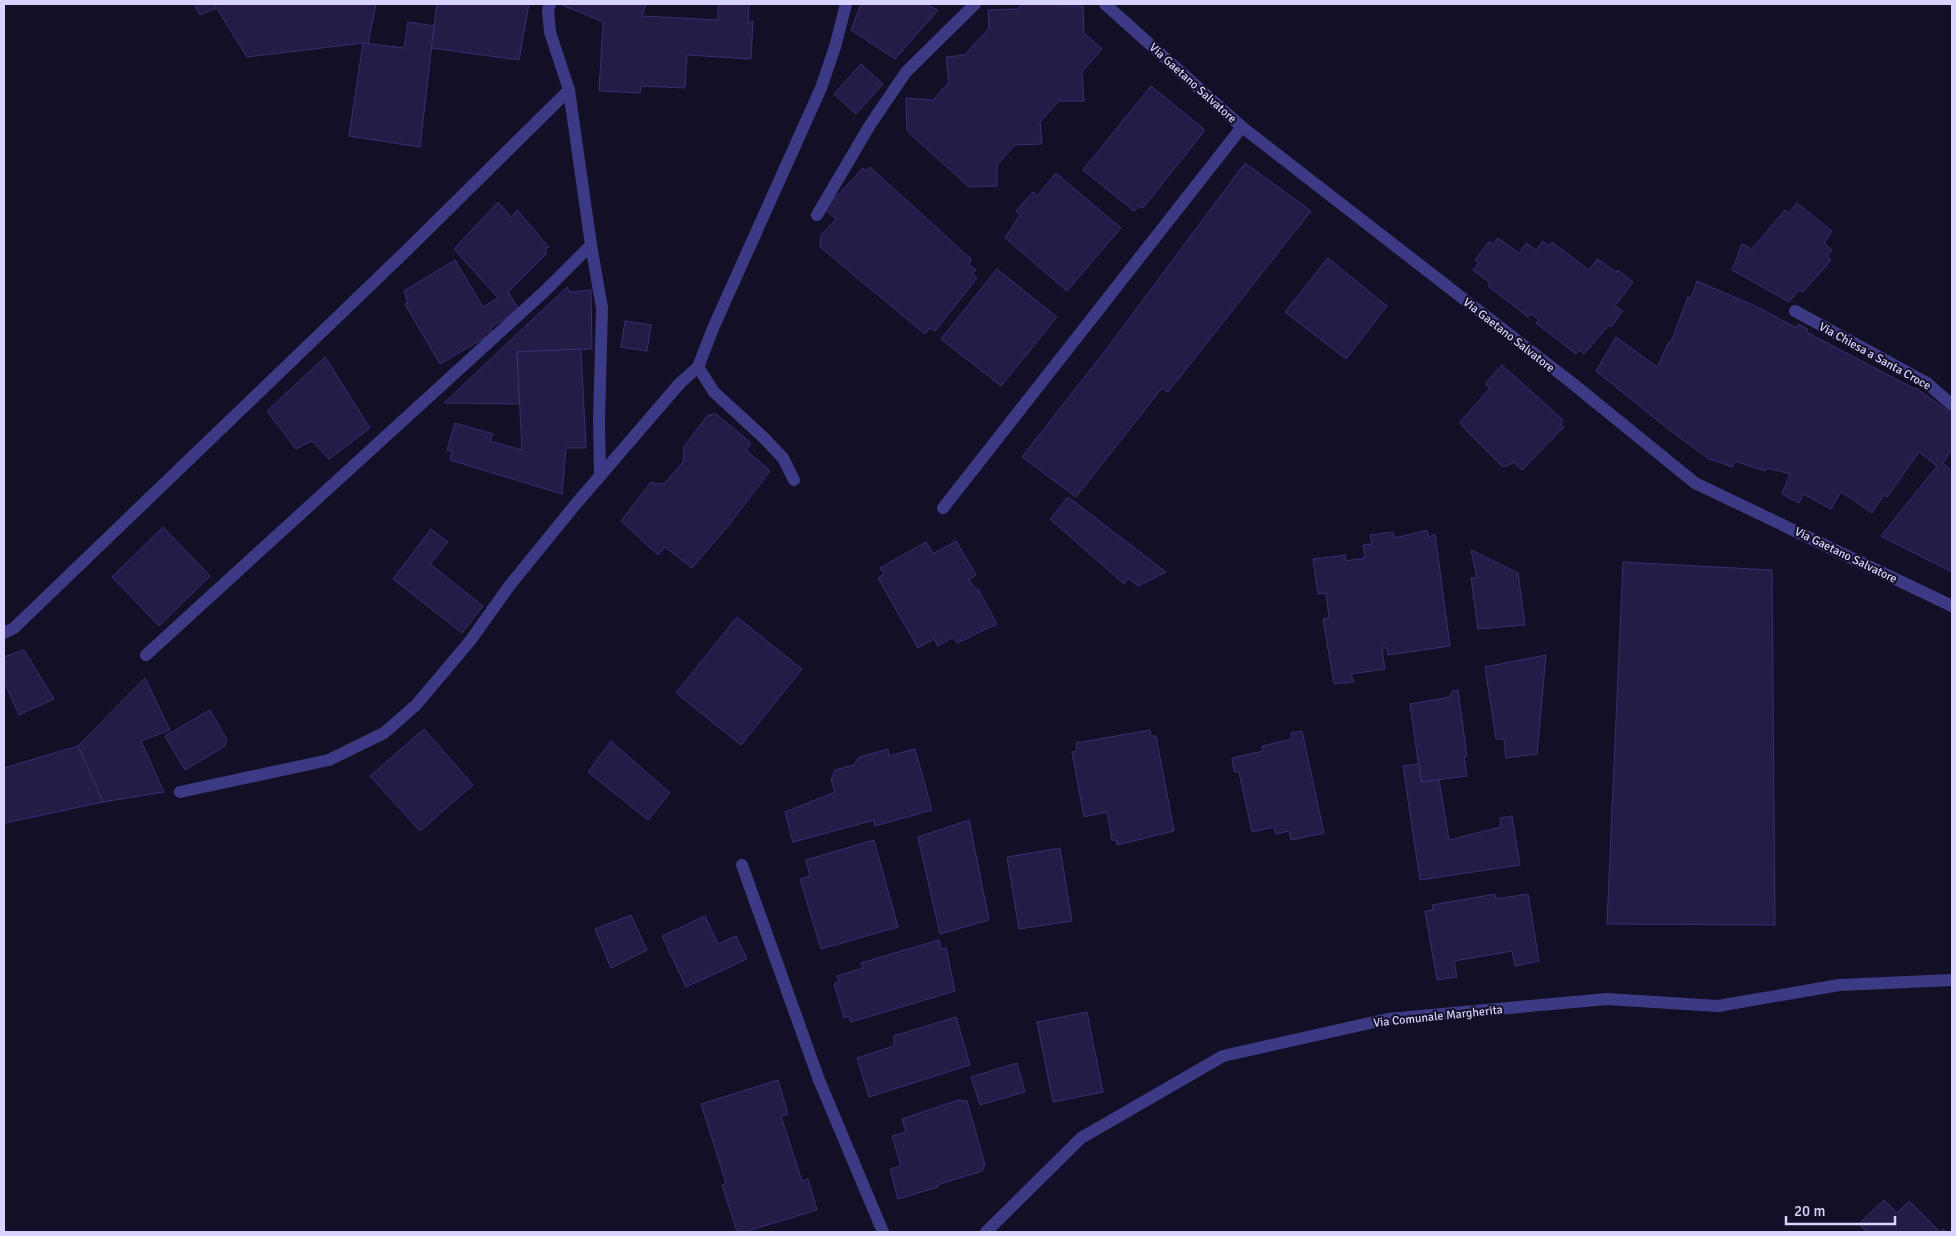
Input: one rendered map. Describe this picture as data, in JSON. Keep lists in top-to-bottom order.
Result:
{
  "streets": {
    "street": ["Via Gaetano Salvatore", "Via Chiesa a Santa Croce", "Via Comunale Margherita"]
  },
  "scale_bar": "20 m"
}
